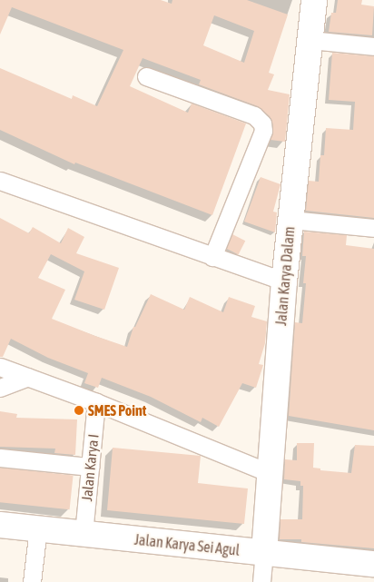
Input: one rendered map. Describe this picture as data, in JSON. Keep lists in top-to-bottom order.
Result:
{
  "streets": {
    "street": ["Jalan Karya Dalam", "Jalan Karya I", "Jalan Karya Sei Agul"]
  },
  "crossings": [
    ["Jalan Karya Dalam", "Jalan Karya Sei Agul"],
    ["Jalan Karya I", "Jalan Karya Sei Agul"]
  ],
  "places": ["SMES Point"]
}
